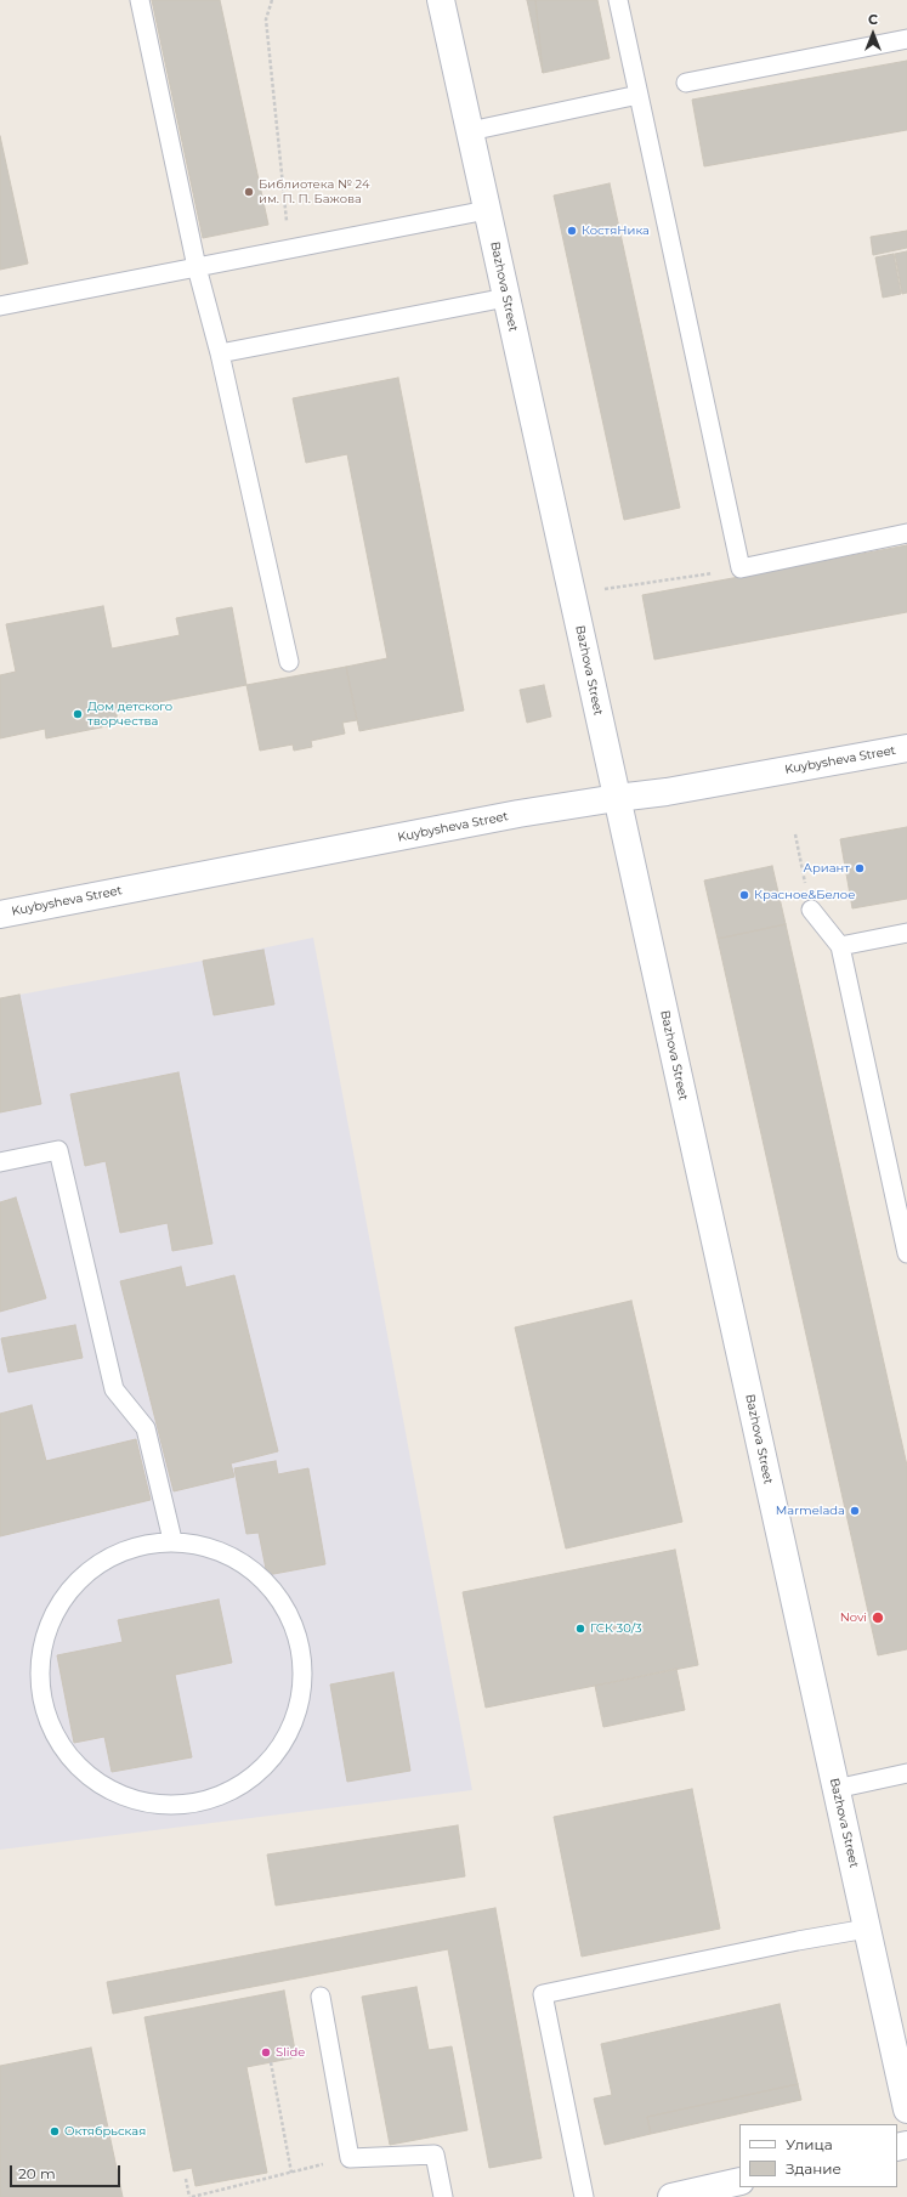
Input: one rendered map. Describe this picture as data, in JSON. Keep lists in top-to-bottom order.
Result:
{
  "streets": {
    "street": ["Bazhova Street", "Kuybysheva Street"]
  },
  "crossings": [
    ["Bazhova Street", "Kuybysheva Street"]
  ],
  "places": [
    "Библиотека № 24 им. П. П. Бажова",
    "КостяНика",
    "Дом детского творчества",
    "Ариант",
    "Красное&Белое",
    "Marmelada",
    "Novi",
    "ГСК 30/3",
    "Slide",
    "Октябрьская"
  ],
  "legend": ["Улица", "Здание"],
  "scale_bar": "20 m",
  "north": "top"
}
